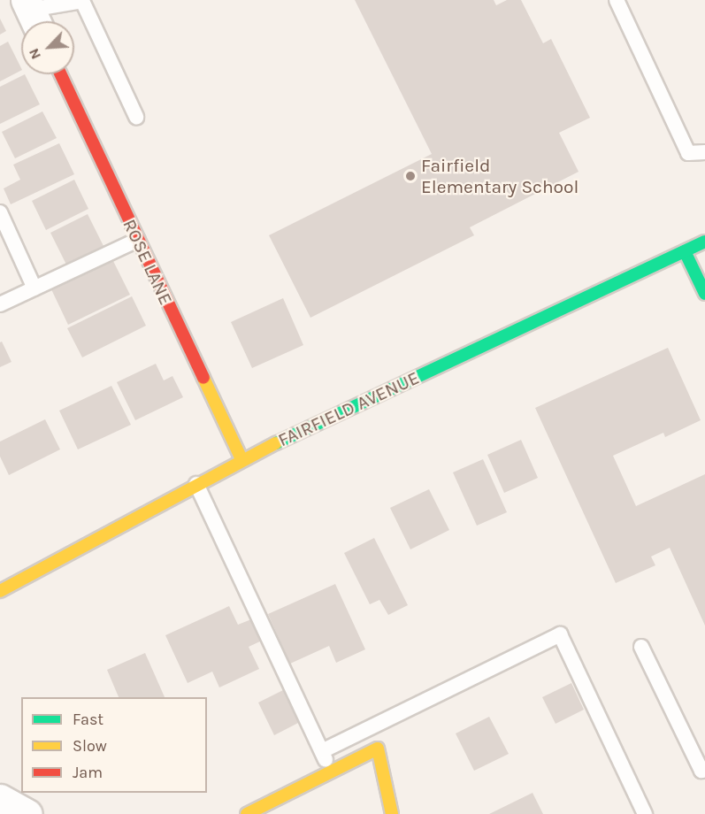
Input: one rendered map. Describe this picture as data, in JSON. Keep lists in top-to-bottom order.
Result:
{
  "streets": {
    "main road": ["ROSE LANE", "FAIRFIELD AVENUE"]
  },
  "crossings": [
    ["ROSE LANE", "FAIRFIELD AVENUE"]
  ],
  "places": ["Fairfield Elementary School"],
  "legend": ["Fast", "Slow", "Jam"],
  "north": "bottom left"
}
